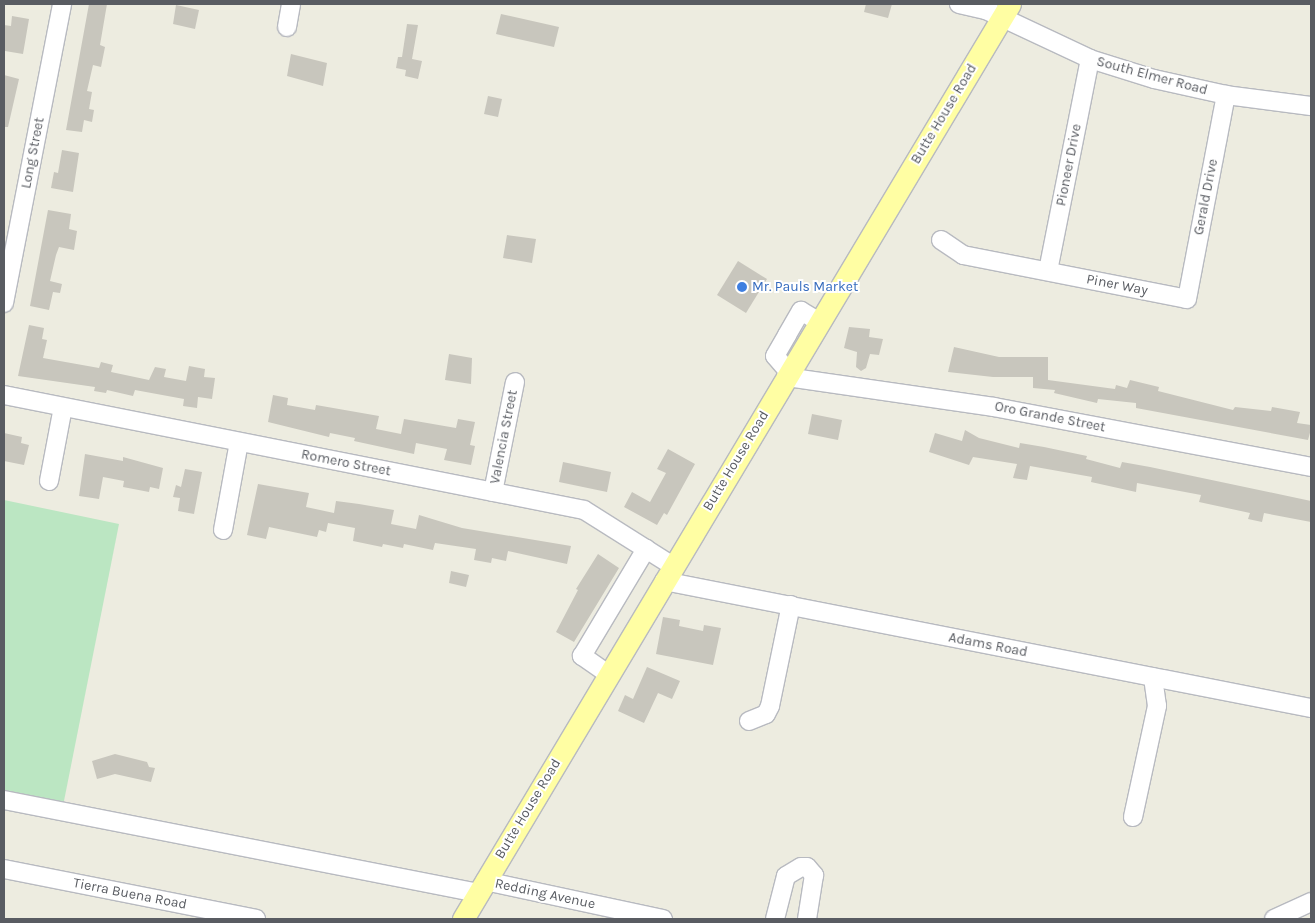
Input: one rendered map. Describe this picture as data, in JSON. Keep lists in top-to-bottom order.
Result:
{
  "streets": {
    "main road": ["Butte House Road"],
    "street": [
      "South Elmer Road",
      "Long Street",
      "Pioneer Drive",
      "Gerald Drive",
      "Piner Way",
      "Oro Grande Street",
      "Valencia Street",
      "Romero Street",
      "Adams Road",
      "Tierra Buena Road",
      "Redding Avenue"
    ]
  },
  "crossings": [
    ["South Elmer Road", "Butte House Road"],
    ["South Elmer Road", "Pioneer Drive"],
    ["South Elmer Road", "Gerald Drive"],
    ["Butte House Road", "Oro Grande Street"],
    ["Butte House Road", "Romero Street"],
    ["Butte House Road", "Adams Road"],
    ["Butte House Road", "Redding Avenue"],
    ["Pioneer Drive", "Piner Way"],
    ["Gerald Drive", "Piner Way"],
    ["Valencia Street", "Romero Street"],
    ["Romero Street", "Adams Road"]
  ],
  "places": ["Mr. Pauls Market"]
}
